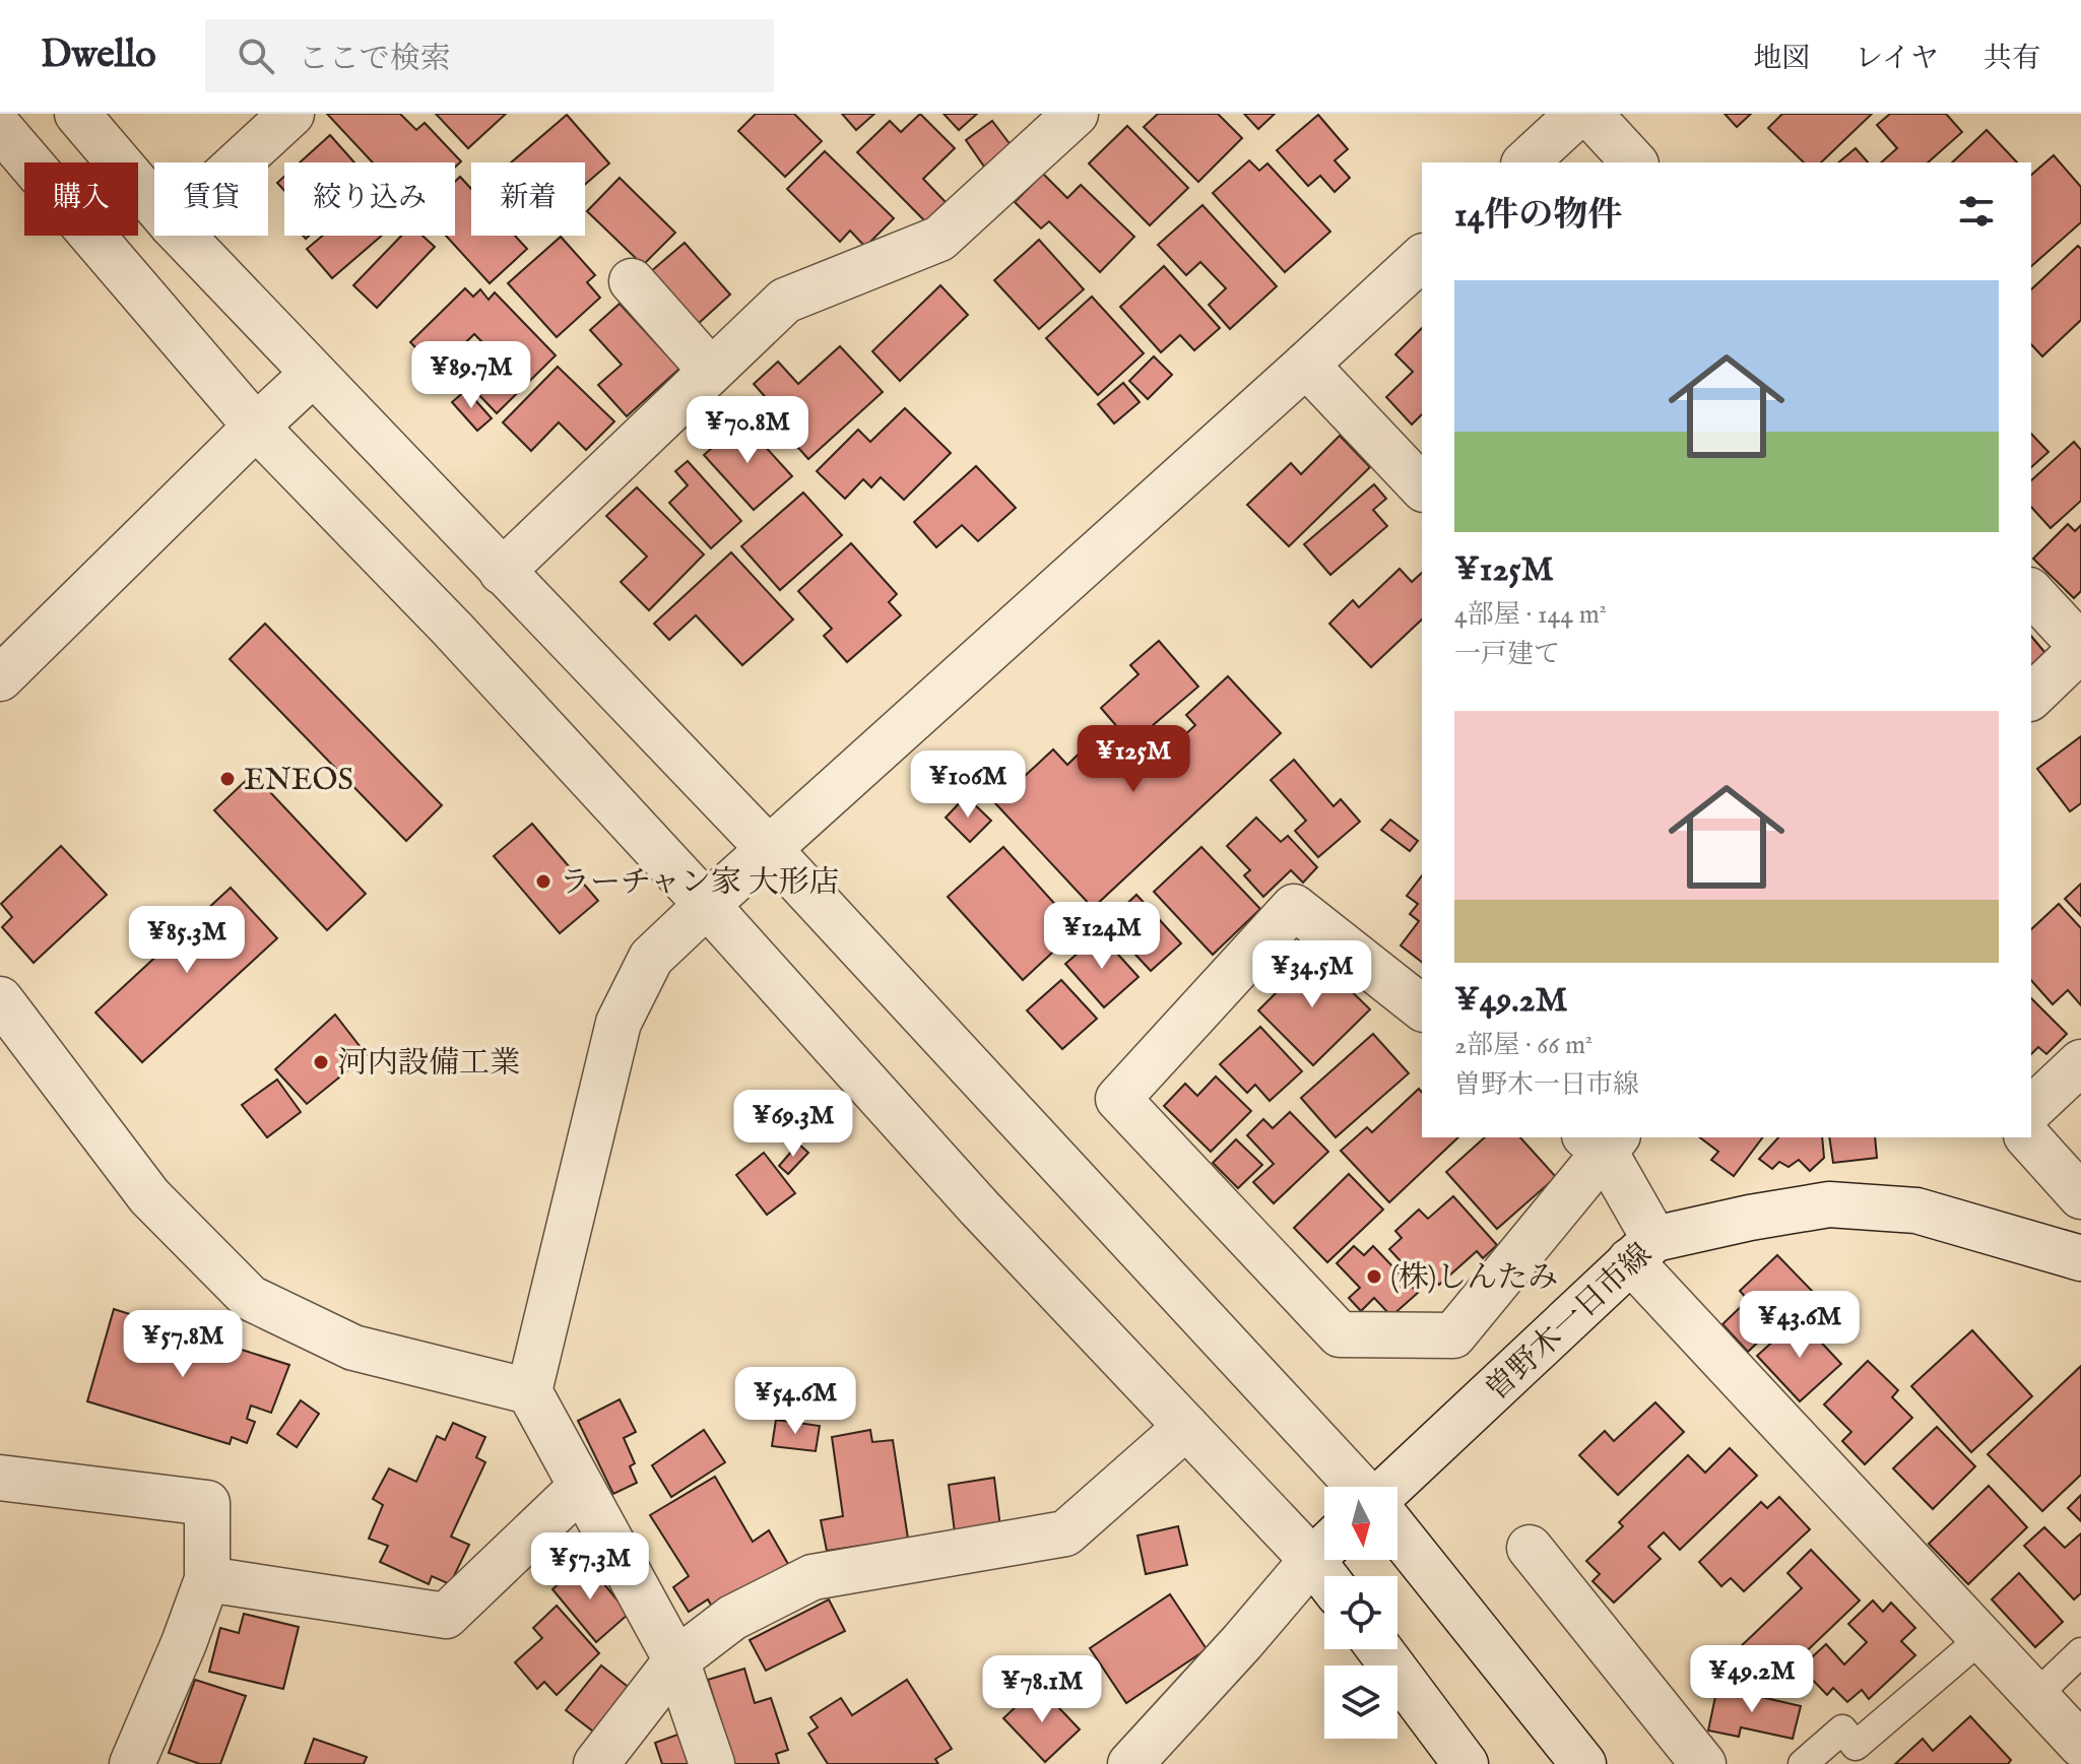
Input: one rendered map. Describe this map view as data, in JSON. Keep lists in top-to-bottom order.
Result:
{
  "streets": {
    "street": ["曽野木一日市線"]
  },
  "places": [
    "ENEOS",
    "ラーチャン家 大形店",
    "河内設備工業",
    "(株)しんたみ"
  ],
  "north": "bottom",
  "page": {
    "header": "Dwello",
    "search": "ここで検索",
    "nav": ["地図", "レイヤ", "共有"],
    "chip": [
      "購入",
      "賃貸",
      "絞り込み",
      "新着"
    ],
    "heading": "14件の物件",
    "list": [
      {
        "name": "¥125M",
        "note": "4部屋 · 144 m² · 一戸建て"
      },
      {
        "name": "¥49.2M",
        "note": "2部屋 · 66 m² · 曽野木一日市線"
      }
    ],
    "price": [
      "¥89.7M",
      "¥70.8M",
      "¥125M",
      "¥106M",
      "¥124M",
      "¥85.3M",
      "¥34.5M",
      "¥69.3M",
      "¥43.6M",
      "¥57.8M",
      "¥54.6M",
      "¥57.3M",
      "¥49.2M",
      "¥78.1M"
    ]
  }
}
